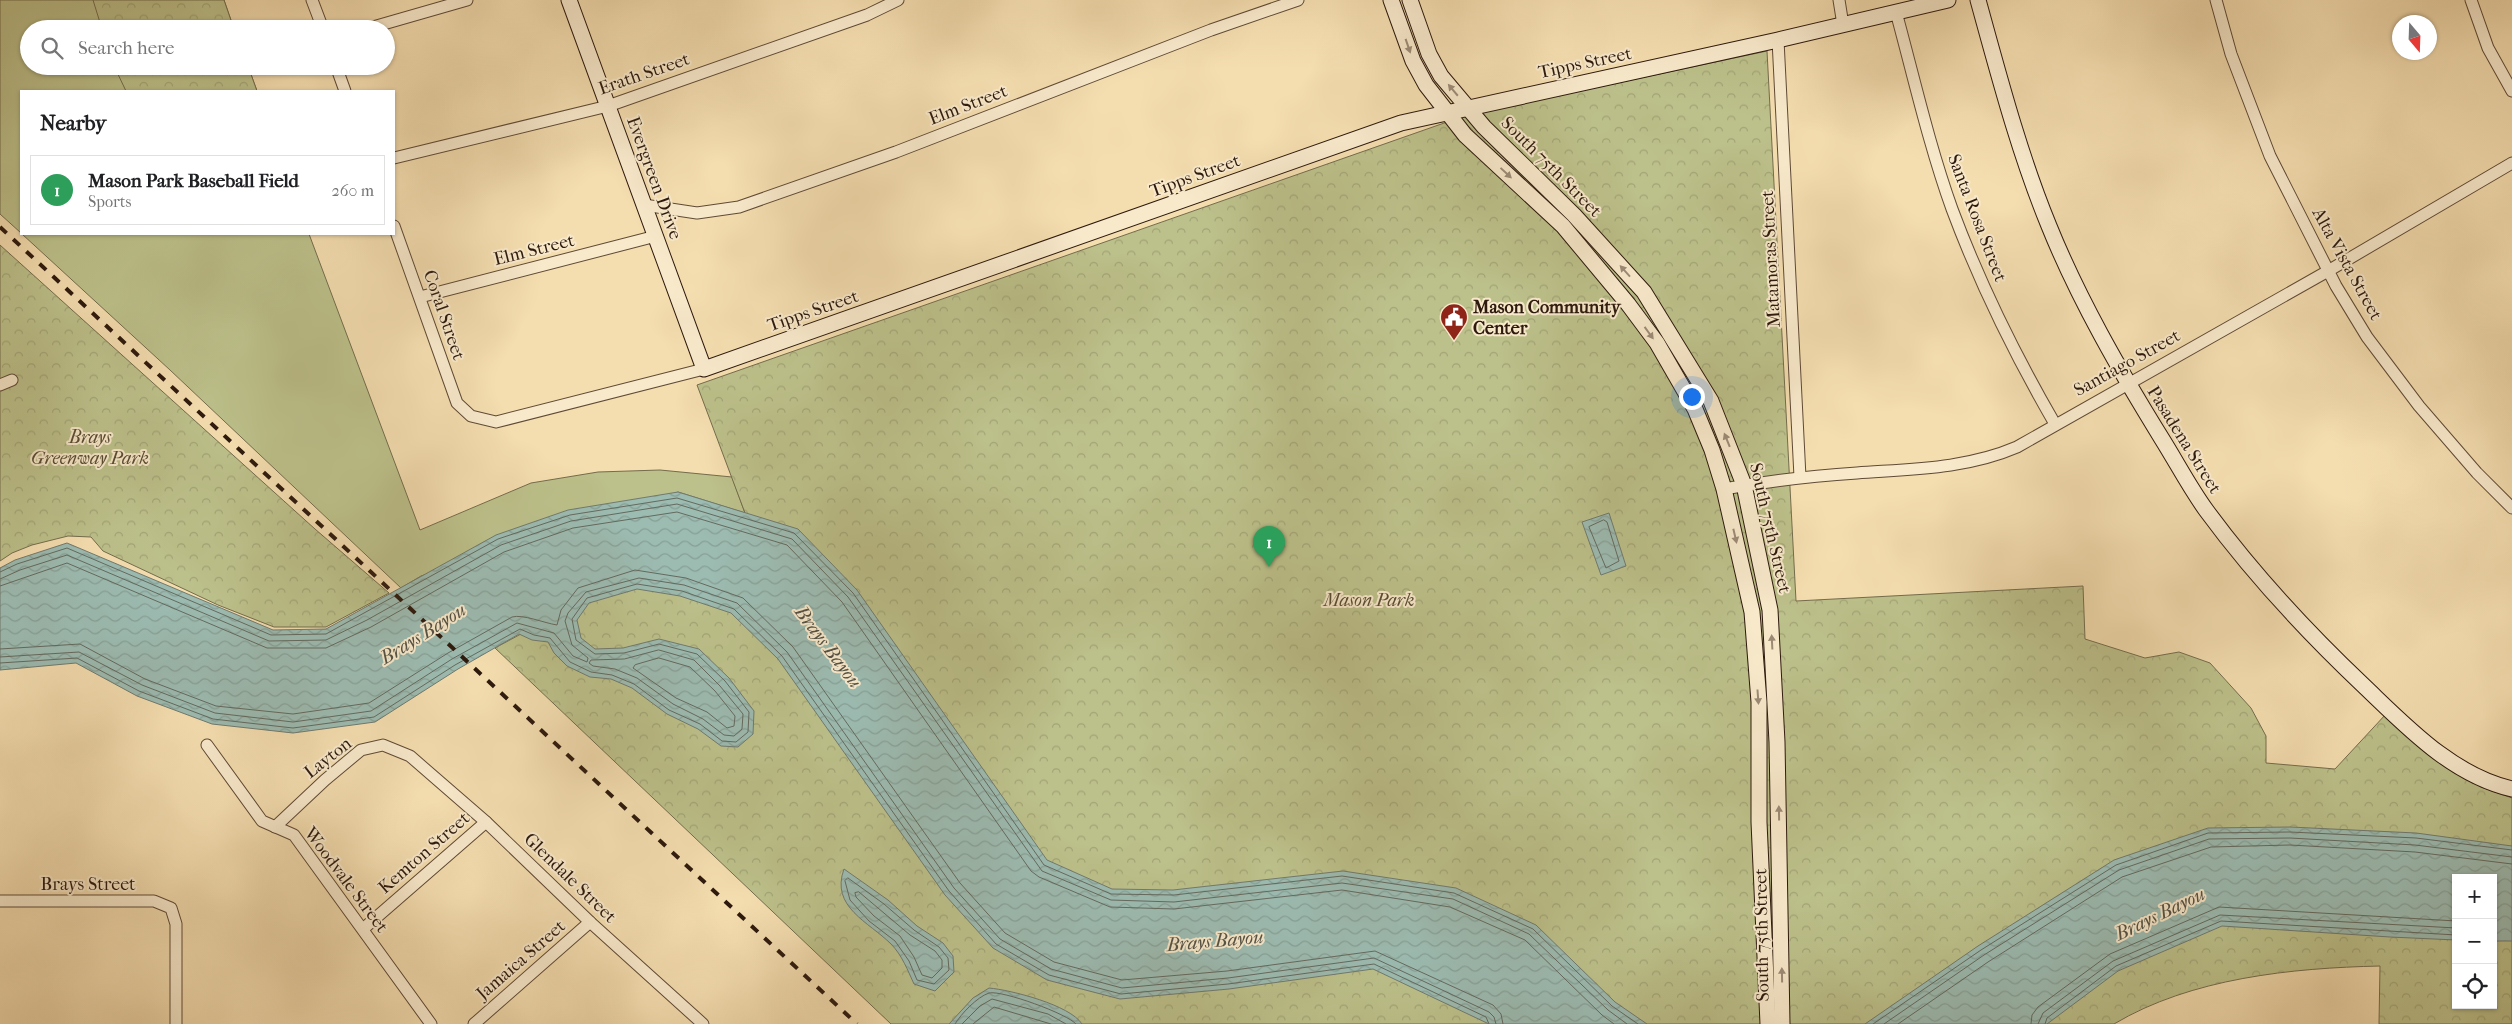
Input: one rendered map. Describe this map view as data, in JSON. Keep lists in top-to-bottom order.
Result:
{
  "streets": {
    "street": [
      "Tipps Street",
      "Erath Street",
      "Elm Street",
      "South 75th Street",
      "Evergreen Drive",
      "Santa Rosa Street",
      "Matamoras Street",
      "Alta Vista Street",
      "Coral Street",
      "Santiago Street",
      "Pasadena Street",
      "Layton",
      "Kemton Street",
      "Glendale Street",
      "Woodvale Street",
      "Brays Street",
      "Jamaica Street"
    ]
  },
  "crossings": [
    ["Tipps Street", "South 75th Street"],
    ["Tipps Street", "Evergreen Drive"],
    ["Tipps Street", "Santa Rosa Street"],
    ["Tipps Street", "Matamoras Street"],
    ["Tipps Street", "Coral Street"],
    ["Erath Street", "Evergreen Drive"],
    ["Elm Street", "Evergreen Drive"],
    ["Elm Street", "Coral Street"],
    ["South 75th Street", "Santiago Street"],
    ["Santa Rosa Street", "Santiago Street"],
    ["Matamoras Street", "Santiago Street"],
    ["Alta Vista Street", "Santiago Street"],
    ["Santiago Street", "Pasadena Street"],
    ["Layton", "Glendale Street"],
    ["Layton", "Woodvale Street"],
    ["Kemton Street", "Glendale Street"],
    ["Kemton Street", "Woodvale Street"],
    ["Glendale Street", "Jamaica Street"]
  ],
  "water": ["Brays Bayou"],
  "parks": ["Brays Greenway Park", "Mason Park"],
  "places": {
    "public building": ["Mason Community Center"]
  },
  "north": "bottom",
  "page": {
    "search": "Search here",
    "heading": "Nearby",
    "list": [
      {
        "mark": "1",
        "name": "Mason Park Baseball Field",
        "note": "Sports",
        "value": "260 m"
      }
    ],
    "pins": "1",
    "map_buttons": ["+", "−"]
  }
}
